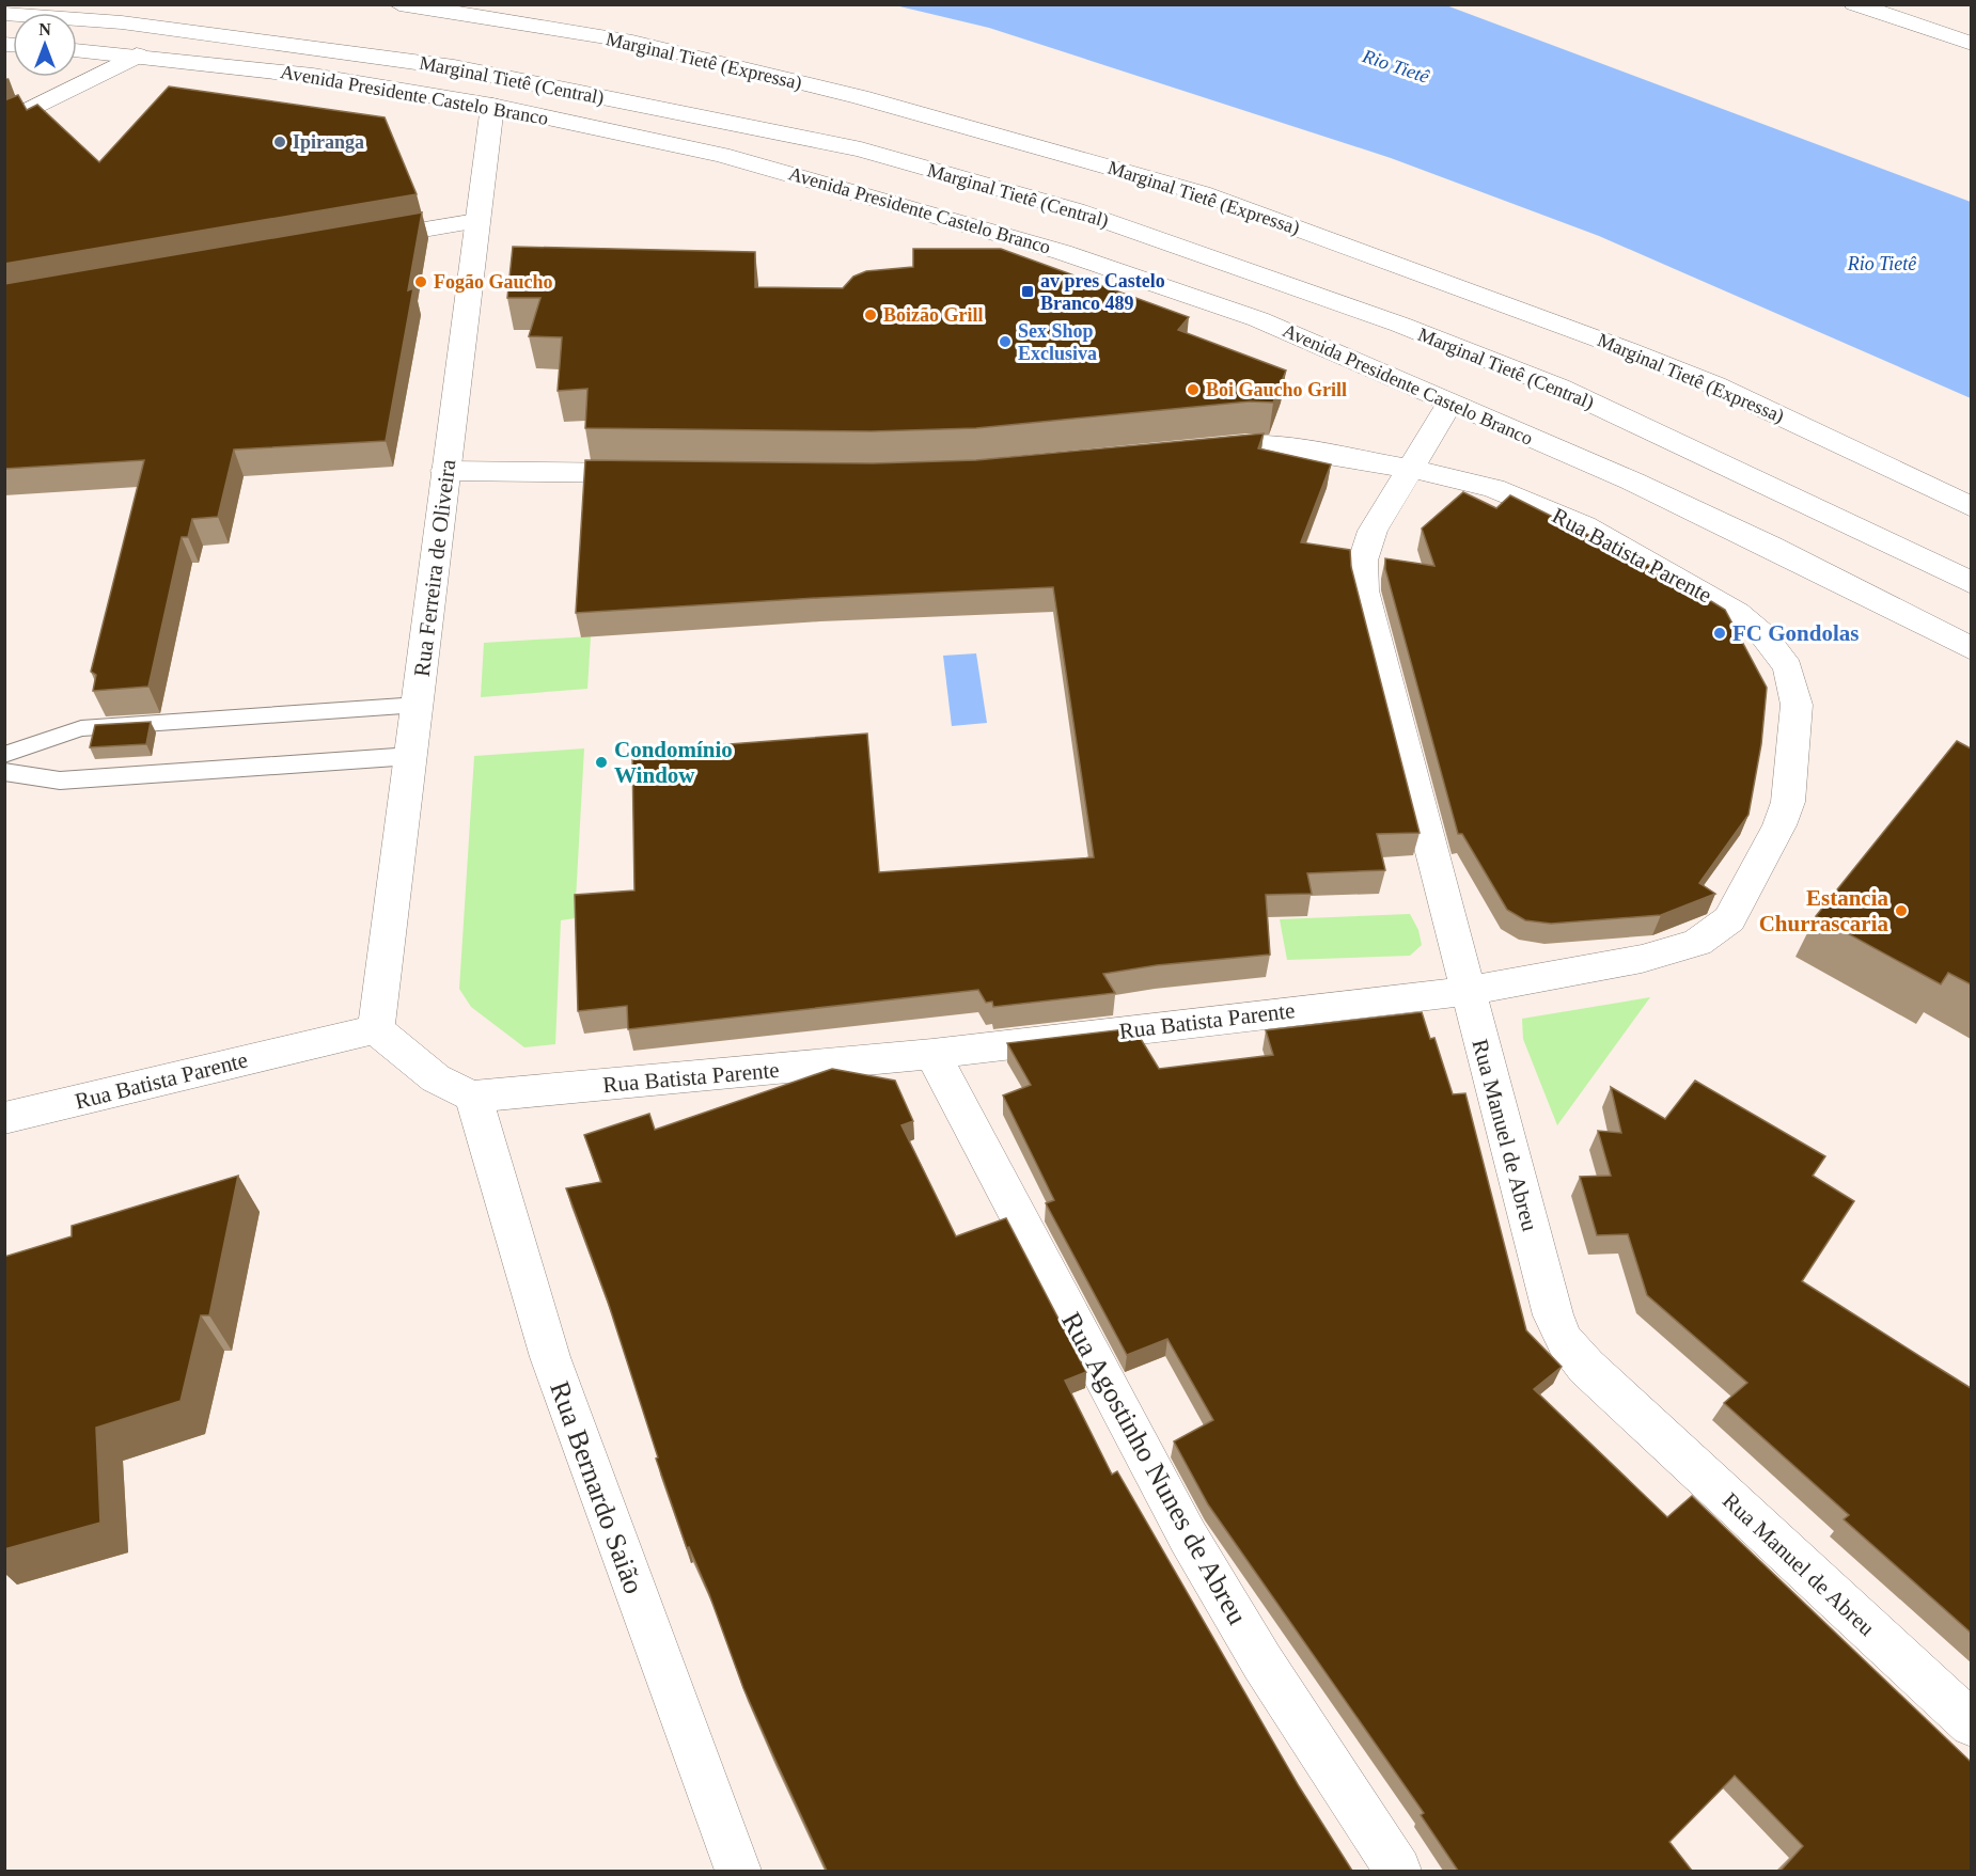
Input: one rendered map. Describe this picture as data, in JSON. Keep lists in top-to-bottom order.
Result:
{
  "streets": {
    "main road": [
      "Marginal Tietê (Expressa)",
      "Marginal Tietê (Central)",
      "Avenida Presidente Castelo Branco",
      "Rua Batista Parente",
      "Rua Ferreira de Oliveira",
      "Rua Manuel de Abreu",
      "Rua Agostinho Nunes de Abreu",
      "Rua Bernardo Saião"
    ]
  },
  "crossings": [
    ["Avenida Presidente Castelo Branco", "Rua Ferreira de Oliveira"],
    ["Avenida Presidente Castelo Branco", "Rua Manuel de Abreu"],
    ["Rua Batista Parente", "Rua Ferreira de Oliveira"],
    ["Rua Batista Parente", "Rua Manuel de Abreu"],
    ["Rua Batista Parente", "Rua Agostinho Nunes de Abreu"],
    ["Rua Batista Parente", "Rua Bernardo Saião"]
  ],
  "water": ["Rio Tietê"],
  "places": {
    "other": [
      "Ipiranga",
      "Fogão Gaucho",
      "Boizão Grill",
      "Sex Shop Exclusiva",
      "Boi Gaucho Grill",
      "FC Gondolas",
      "Condomínio Window",
      "Estancia Churrascaria"
    ],
    "transit": ["av pres Castelo Branco 489"]
  },
  "north": "top"
}
